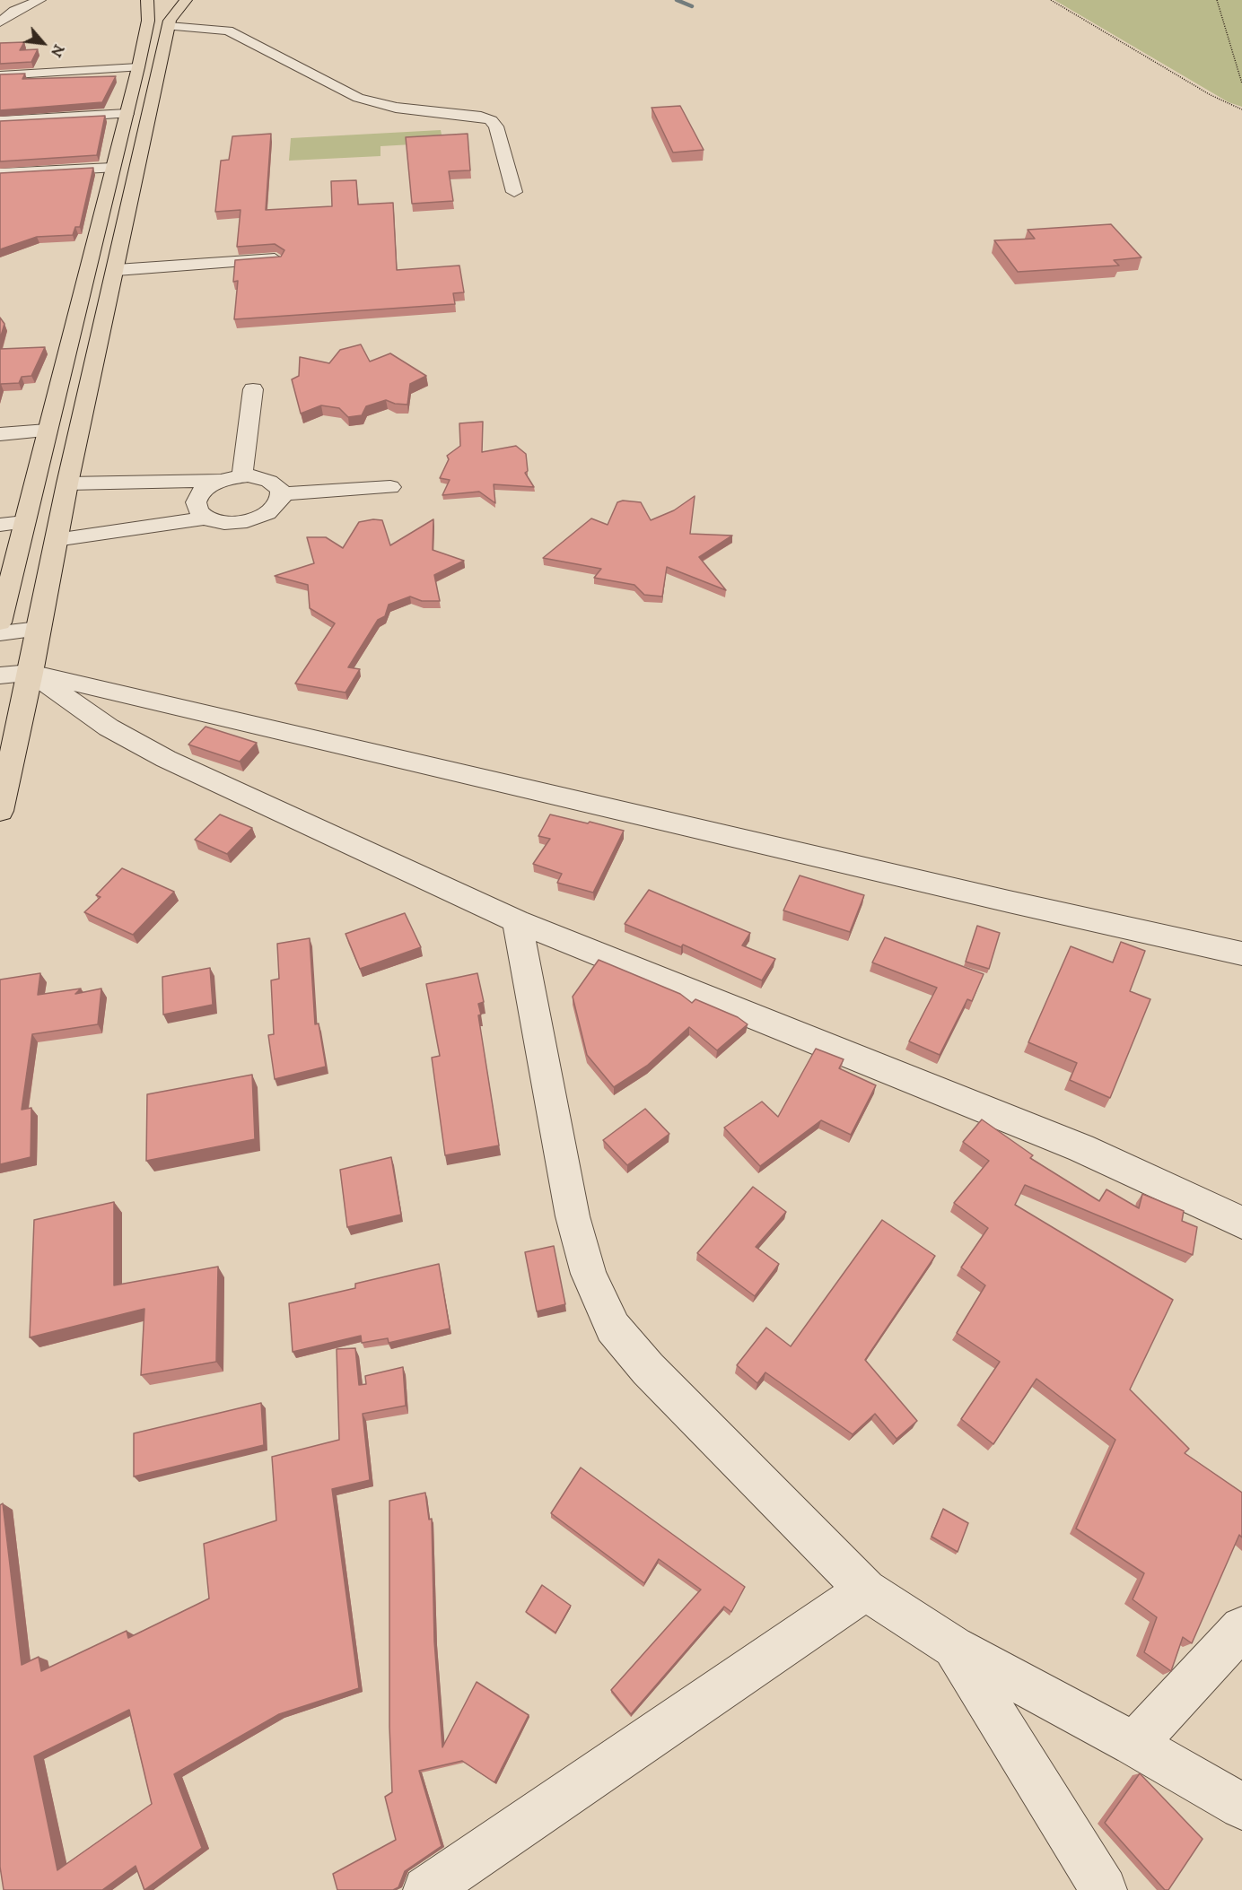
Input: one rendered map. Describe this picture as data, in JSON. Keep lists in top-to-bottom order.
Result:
{
  "north": "bottom right"
}
